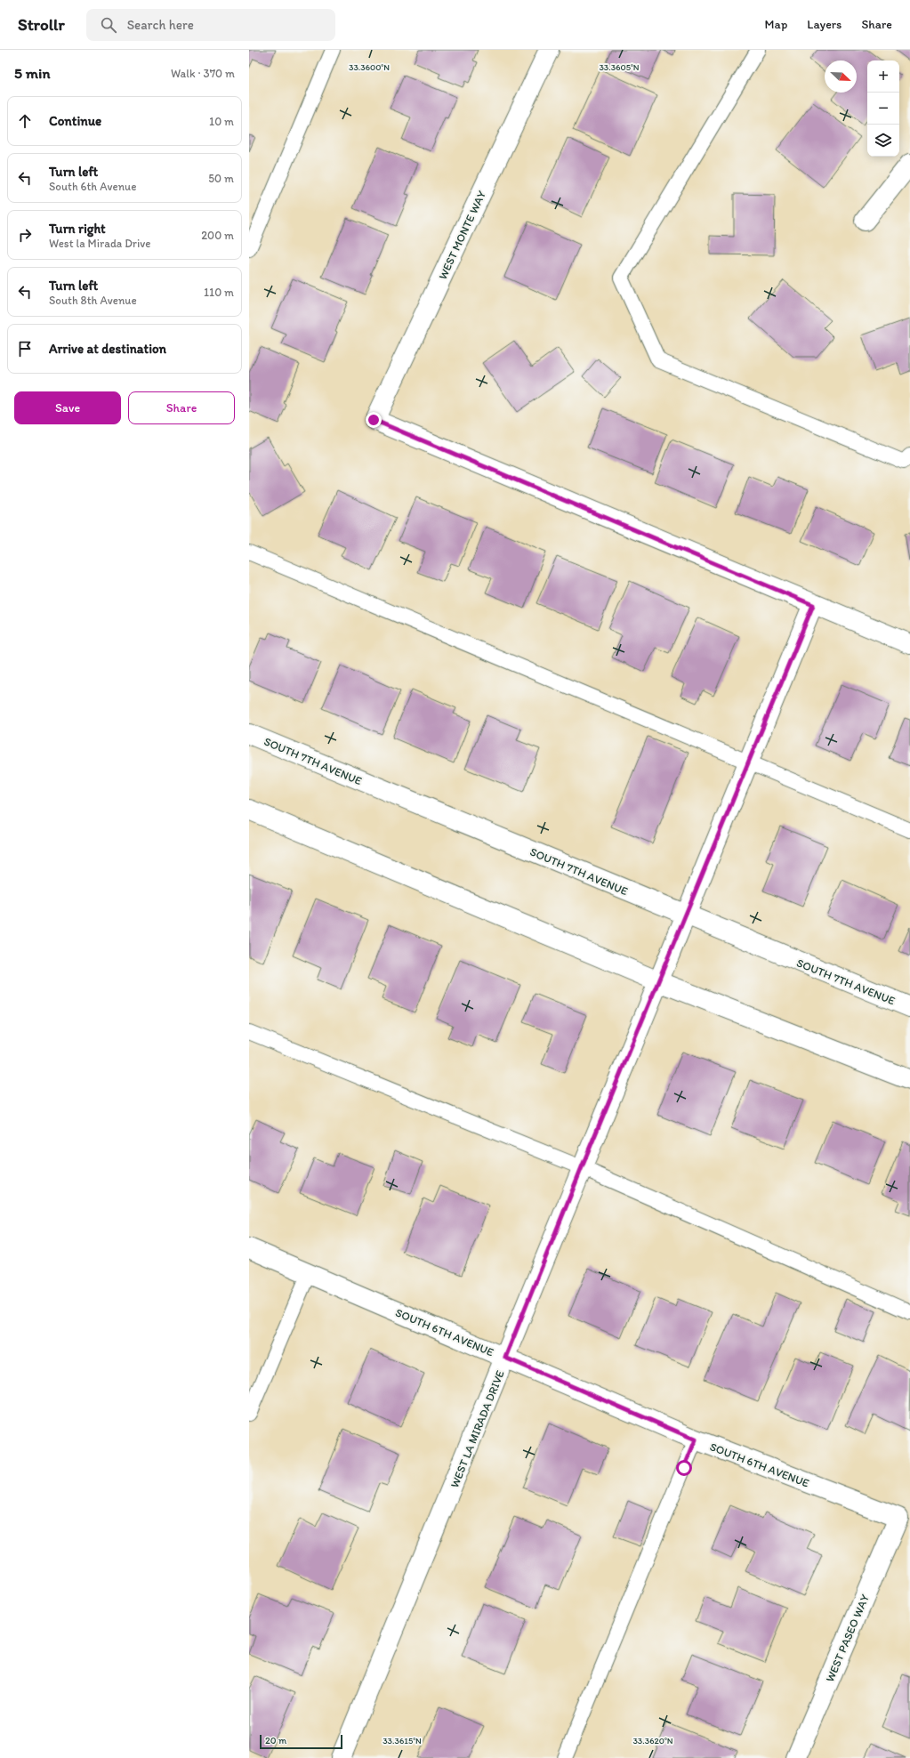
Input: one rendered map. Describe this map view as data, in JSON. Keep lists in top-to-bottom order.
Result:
{
  "streets": {
    "street": [
      "WEST MONTE WAY",
      "SOUTH 7TH AVENUE",
      "SOUTH 6TH AVENUE",
      "WEST LA MIRADA DRIVE",
      "WEST PASEO WAY"
    ]
  },
  "crossings": [
    ["WEST MONTE WAY", "WEST LA MIRADA DRIVE"],
    ["SOUTH 7TH AVENUE", "WEST LA MIRADA DRIVE"],
    ["SOUTH 6TH AVENUE", "WEST LA MIRADA DRIVE"],
    ["SOUTH 6TH AVENUE", "WEST PASEO WAY"]
  ],
  "scale_bar": "20 m",
  "north": "bottom right",
  "page": {
    "header": "Strollr",
    "search": "Search here",
    "nav": ["Map", "Layers", "Share"],
    "heading": ["5 min", "Walk · 370 m"],
    "map_buttons": ["+", "−"],
    "list": [
      ["Continue", "10 m"],
      ["Turn left", "South 6th Avenue", "50 m"],
      ["Turn right", "West la Mirada Drive", "200 m"],
      ["Turn left", "South 8th Avenue", "110 m"],
      "Arrive at destination"
    ],
    "buttons": ["Save", "Share"],
    "scale": "20 m"
  },
  "coordinates": [
    "33.3600°N",
    "33.3605°N",
    "33.3615°N",
    "33.3620°N"
  ]
}
